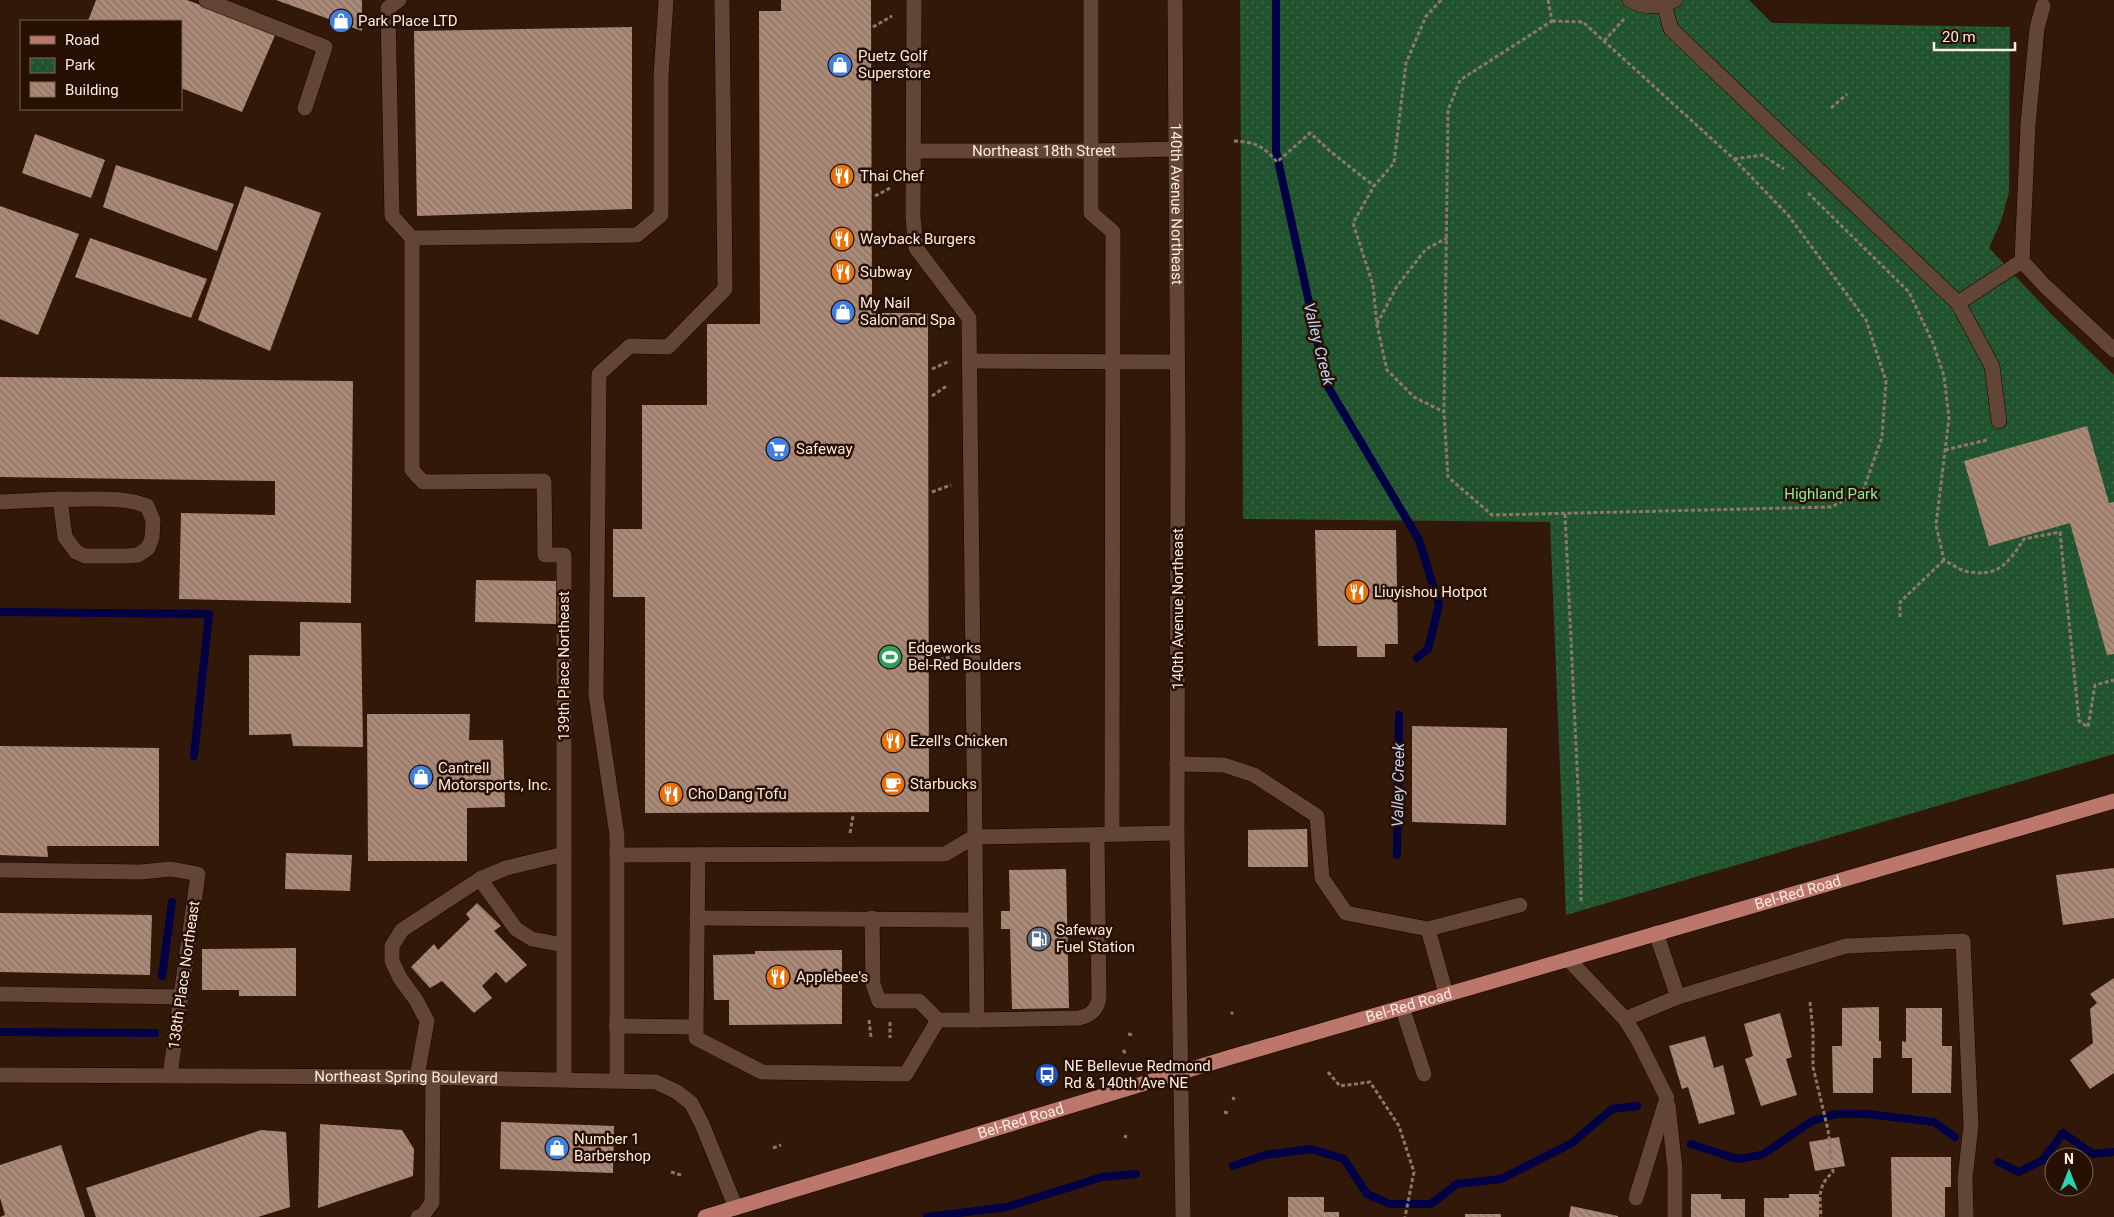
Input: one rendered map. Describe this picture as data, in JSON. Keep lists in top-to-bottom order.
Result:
{
  "streets": {
    "main road": [
      "Northeast 18th Street",
      "140th Avenue Northeast",
      "139th Place Northeast",
      "Bel-Red Road",
      "138th Place Northeast",
      "Northeast Spring Boulevard"
    ]
  },
  "crossings": [
    ["Northeast 18th Street", "140th Avenue Northeast"],
    ["140th Avenue Northeast", "Bel-Red Road"],
    ["139th Place Northeast", "Northeast Spring Boulevard"],
    ["Bel-Red Road", "Northeast Spring Boulevard"],
    ["138th Place Northeast", "Northeast Spring Boulevard"]
  ],
  "water": ["Valley Creek"],
  "parks": ["Highland Park"],
  "places": {
    "shop": [
      "Park Place LTD",
      "Puetz Golf Superstore",
      "My Nail Salon and Spa",
      "Cantrell Motorsports, Inc.",
      "Number 1 Barbershop"
    ],
    "restaurant": [
      "Thai Chef",
      "Wayback Burgers",
      "Subway",
      "Liuyishou Hotpot",
      "Ezell's Chicken",
      "Cho Dang Tofu",
      "Applebee's"
    ],
    "supermarket": ["Safeway"],
    "sports": ["Edgeworks Bel-Red Boulders"],
    "cafe": ["Starbucks"],
    "fuel station": ["Safeway Fuel Station"],
    "bus stop": ["NE Bellevue Redmond Rd & 140th Ave NE"]
  },
  "legend": ["Road", "Park", "Building"],
  "scale_bar": "20 m",
  "north": "top"
}
